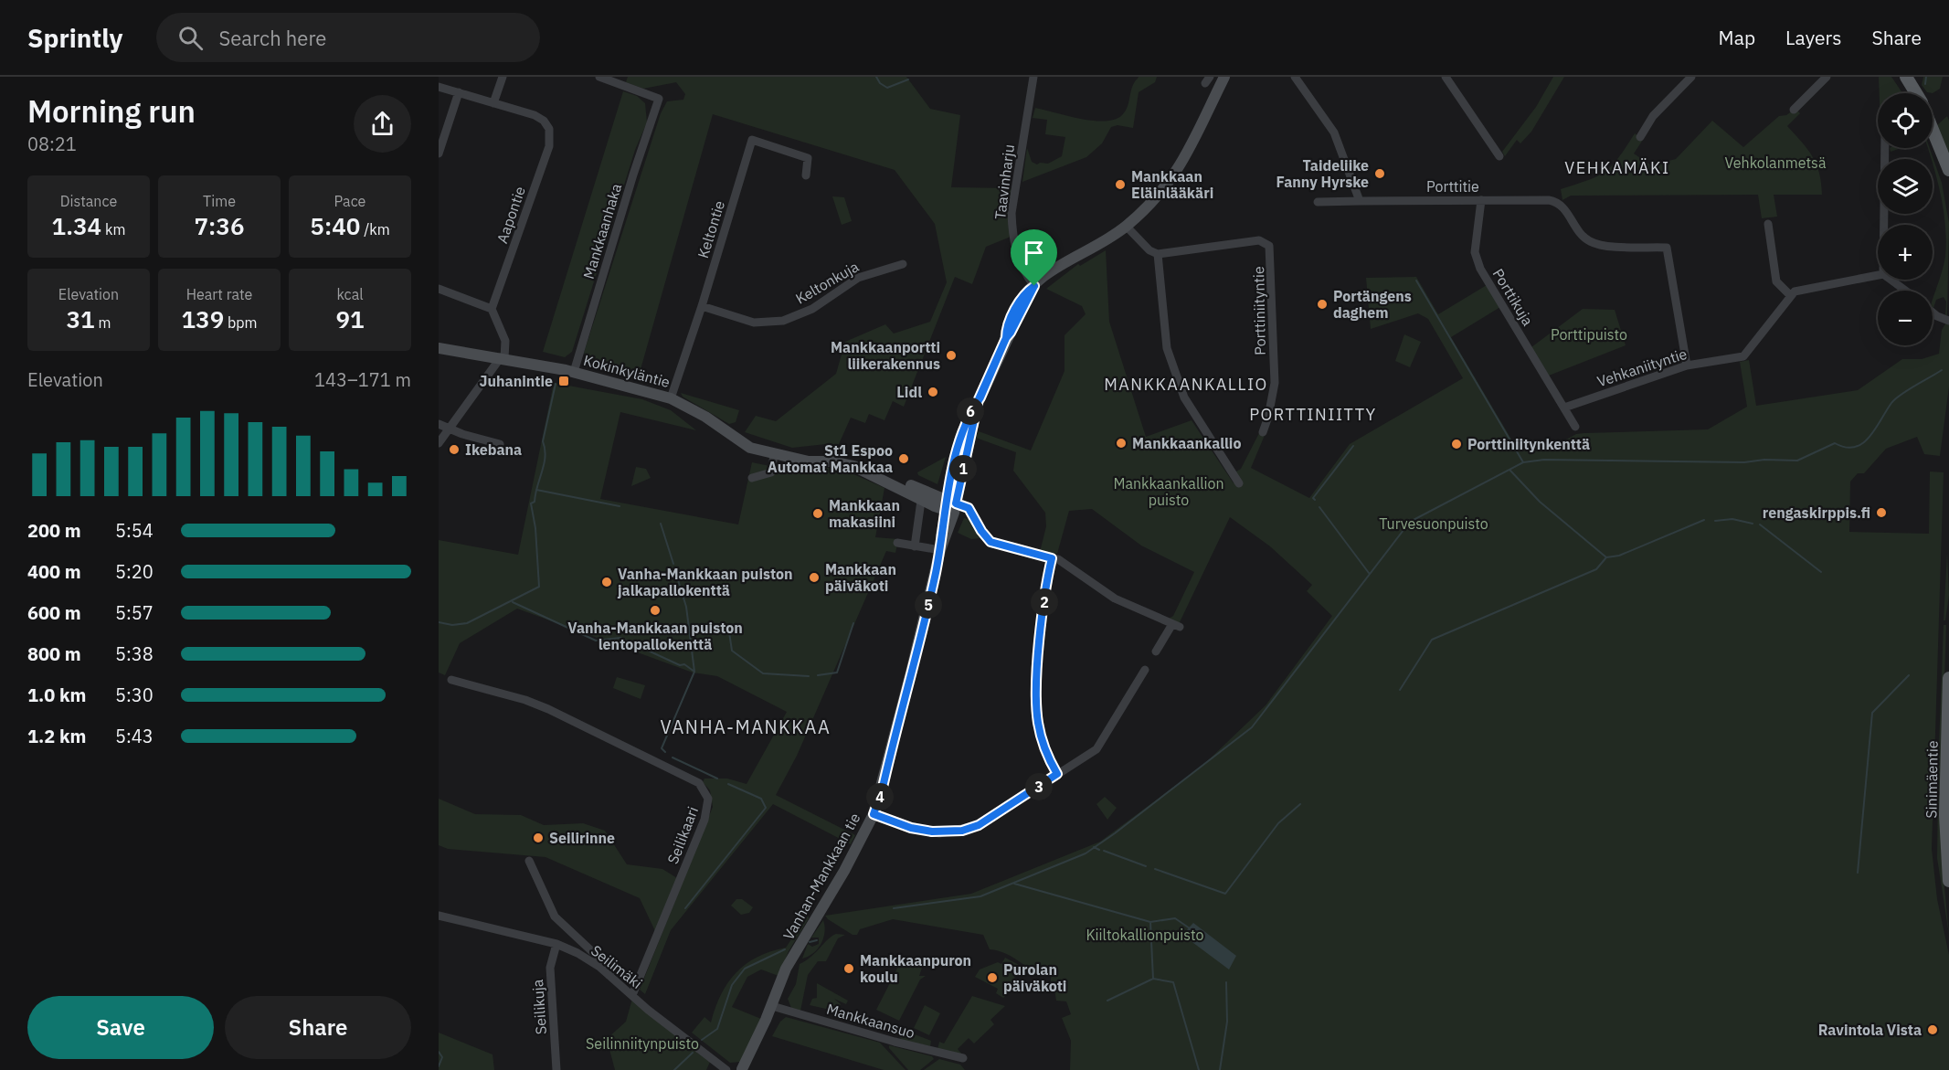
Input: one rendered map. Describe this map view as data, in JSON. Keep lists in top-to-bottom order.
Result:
{
  "streets": {
    "main road": ["Kokinkyläntie", "Sinimäentie", "Vanhan-Mankkaan tie"],
    "street": [
      "Taavinharju",
      "Porttitie",
      "Aapontie",
      "Keltontie",
      "Mankkaanhaka",
      "Keltonkuja",
      "Porttikuja",
      "Porttiniityntie",
      "Vehkaniityntie",
      "Seilikaari",
      "Seilimäki",
      "Seilikuja",
      "Mankkaansuo"
    ]
  },
  "crossings": [
    ["Taavinharju", "Vanhan-Mankkaan tie"],
    ["Porttitie", "Porttikuja"],
    ["Porttitie", "Vehkaniityntie"],
    ["Keltontie", "Keltonkuja"],
    ["Keltontie", "Kokinkyläntie"],
    ["Mankkaanhaka", "Kokinkyläntie"],
    ["Porttikuja", "Vehkaniityntie"],
    ["Kokinkyläntie", "Vanhan-Mankkaan tie"],
    ["Seilikaari", "Seilimäki"],
    ["Vanhan-Mankkaan tie", "Mankkaansuo"],
    ["Seilimäki", "Seilikuja"]
  ],
  "districts": [
    "VEHKAMÄKI",
    "MANKKAANKALLIO",
    "PORTTINIITTY",
    "VANHA-MANKKAA"
  ],
  "parks": [
    "Vehkolanmetsä",
    "Porttipuisto",
    "Mankkaankallion puisto",
    "Turvesuonpuisto",
    "Kiiltokallionpuisto",
    "Seilinniitynpuisto"
  ],
  "places": {
    "other": [
      "Taideliike Fanny Hyrske",
      "Mankkaan Eläinlääkäri",
      "Portängens daghem",
      "Mankkaanportti liikerakennus",
      "Lidl",
      "Mankkaankallio",
      "Porttiniitynkenttä",
      "Ikebana",
      "St1 Espoo Automat Mankkaa",
      "rengaskirppis.fi",
      "Mankkaan makasiini",
      "Mankkaan päiväkoti",
      "Vanha-Mankkaan puiston jalkapallokenttä",
      "Vanha-Mankkaan puiston lentopallokenttä",
      "Seilirinne",
      "Mankkaanpuron koulu",
      "Purolan päiväkoti",
      "Ravintola Vista"
    ],
    "transit": ["Juhanintie"]
  },
  "page": {
    "header": "Sprintly",
    "search": "Search here",
    "nav": ["Map", "Layers", "Share"],
    "heading": ["Morning run", "08:21"],
    "map_buttons": ["+", "−"],
    "stats": [
      ["Distance", "1.34 km"],
      ["Time", "7:36"],
      ["Pace", "5:40 /km"],
      ["Elevation", "31 m"],
      ["Heart rate", "139 bpm"],
      ["kcal", "91"]
    ],
    "chart": ["Elevation", "143–171 m"],
    "pins": [
      "6",
      "1",
      "2",
      "5",
      "3",
      "4"
    ],
    "list": [
      {
        "name": "200 m",
        "note": "5:54"
      },
      {
        "name": "400 m",
        "note": "5:20"
      },
      {
        "name": "600 m",
        "note": "5:57"
      },
      {
        "name": "800 m",
        "note": "5:38"
      },
      {
        "name": "1.0 km",
        "note": "5:30"
      },
      {
        "name": "1.2 km",
        "note": "5:43"
      }
    ],
    "buttons": ["Save", "Share"]
  }
}
